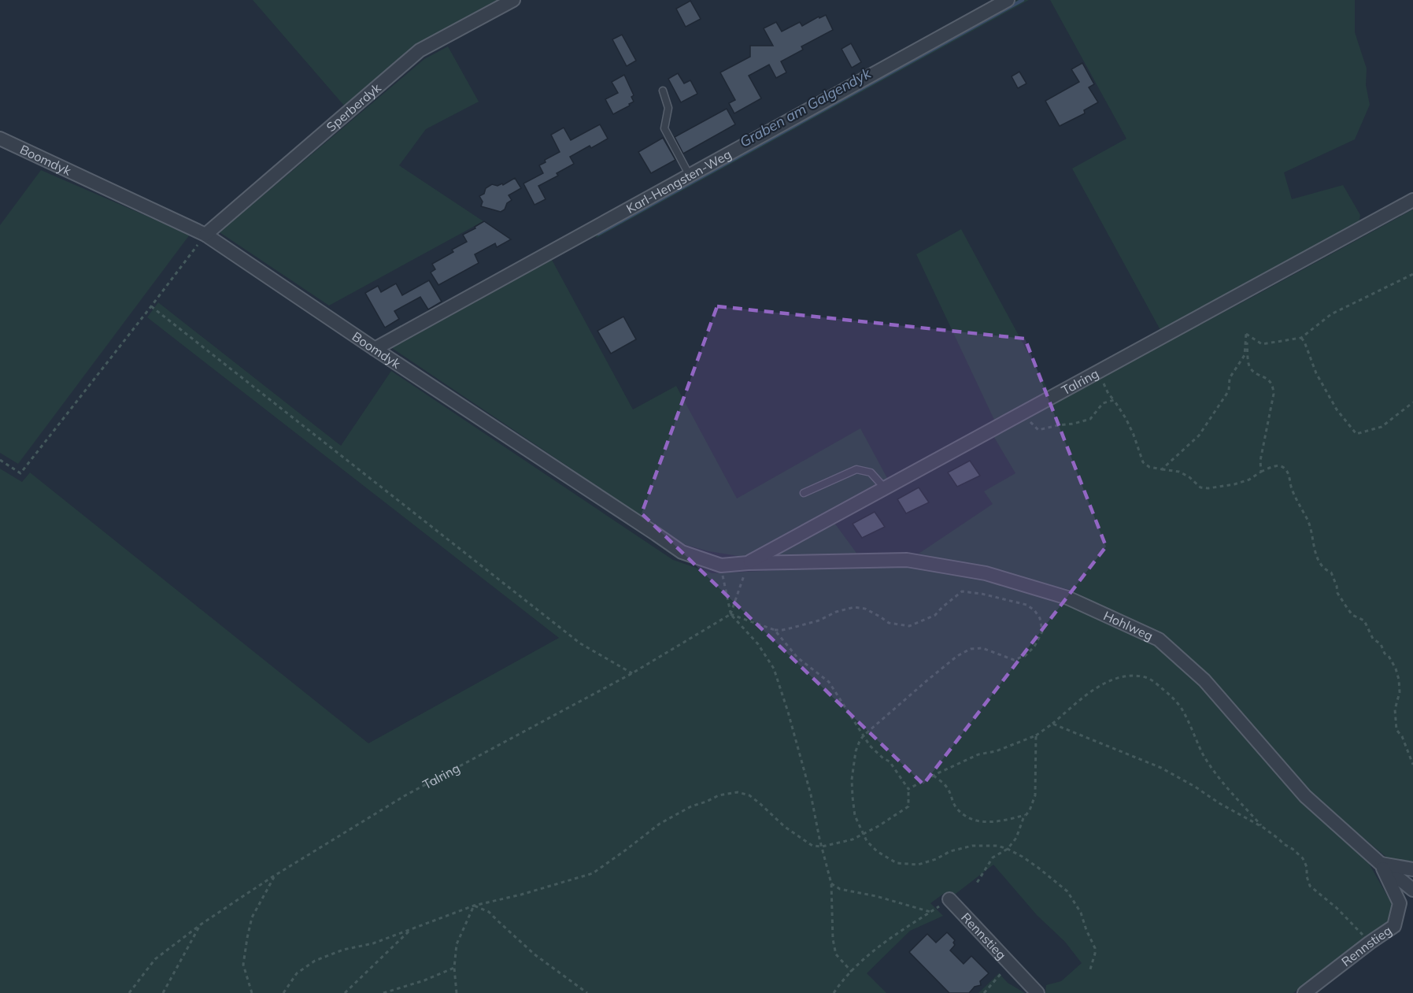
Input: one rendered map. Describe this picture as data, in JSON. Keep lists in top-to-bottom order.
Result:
{
  "streets": {
    "street": [
      "Sperberdyk",
      "Boomdyk",
      "Karl-Hengsten-Weg",
      "Talring",
      "Hohlweg",
      "Rennstieg"
    ]
  },
  "crossings": [
    ["Sperberdyk", "Boomdyk"],
    ["Boomdyk", "Karl-Hengsten-Weg"],
    ["Boomdyk", "Talring"],
    ["Boomdyk", "Hohlweg"],
    ["Talring", "Hohlweg"],
    ["Hohlweg", "Rennstieg"]
  ],
  "water": ["Graben am Galgendyk"]
}
